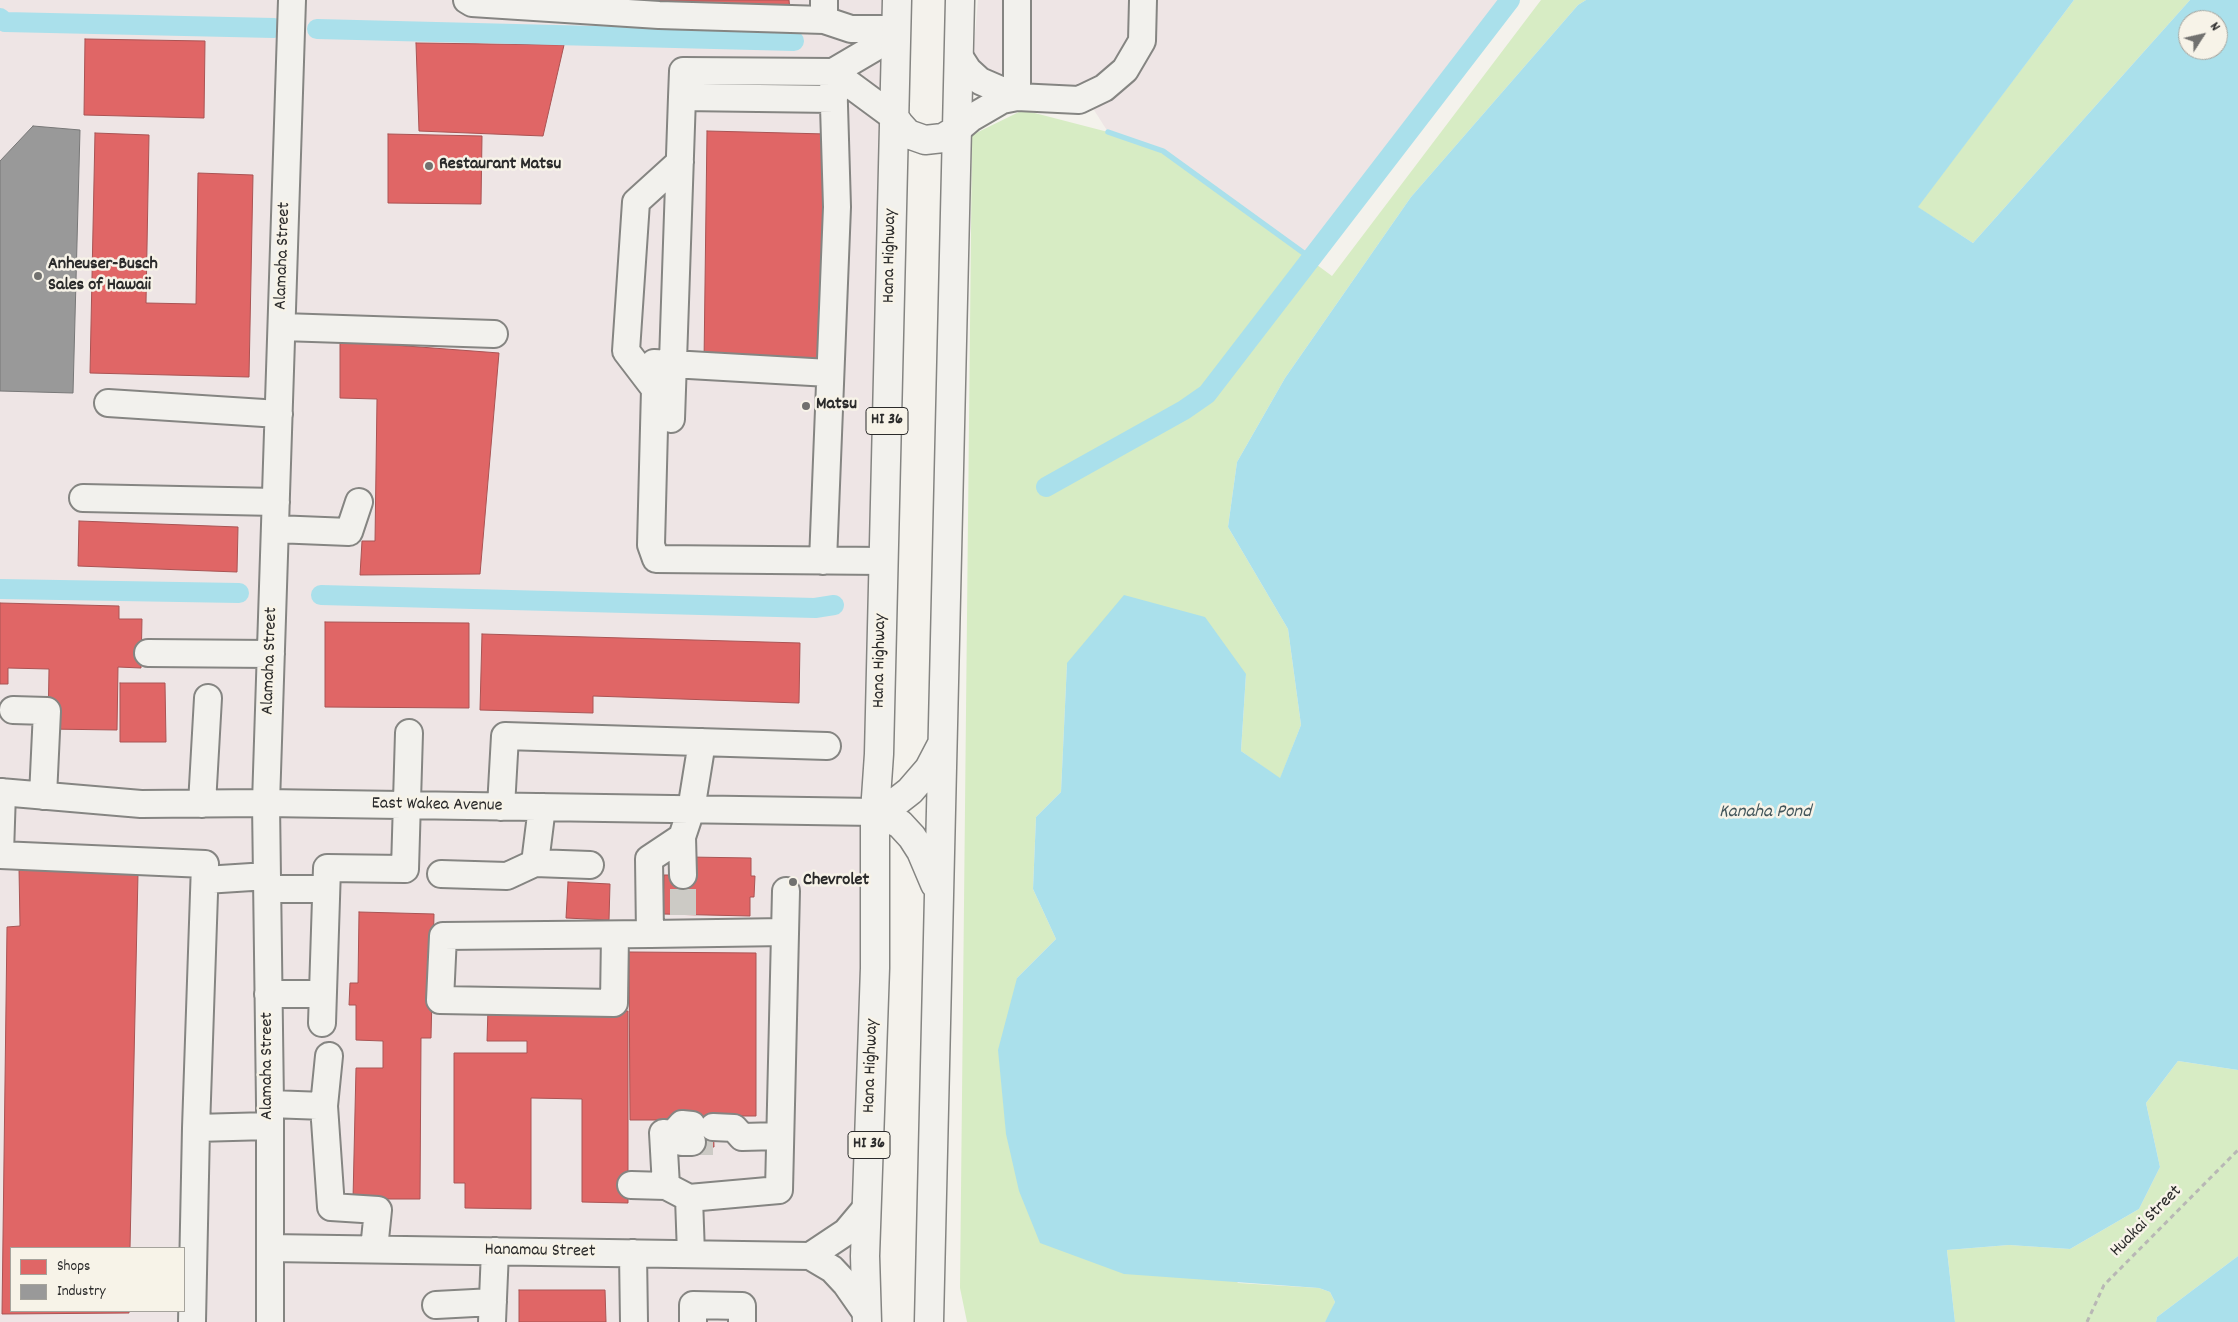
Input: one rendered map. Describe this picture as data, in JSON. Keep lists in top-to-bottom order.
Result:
{
  "streets": {
    "main road": ["Hana Highway", "HI 36"],
    "street": ["Alamaha Street", "East Wakea Avenue", "Hanamau Street"],
    "path": ["Huakai Street"]
  },
  "crossings": [
    ["Alamaha Street", "East Wakea Avenue"],
    ["Alamaha Street", "Hanamau Street"],
    ["Hana Highway", "East Wakea Avenue"],
    ["Hana Highway", "Hanamau Street"]
  ],
  "water": ["Kanaha Pond"],
  "places": [
    "Restaurant Matsu",
    "Anheuser-Busch Sales of Hawaii",
    "Matsu",
    "Chevrolet"
  ],
  "legend": ["Shops", "Industry"],
  "north": "top right"
}
